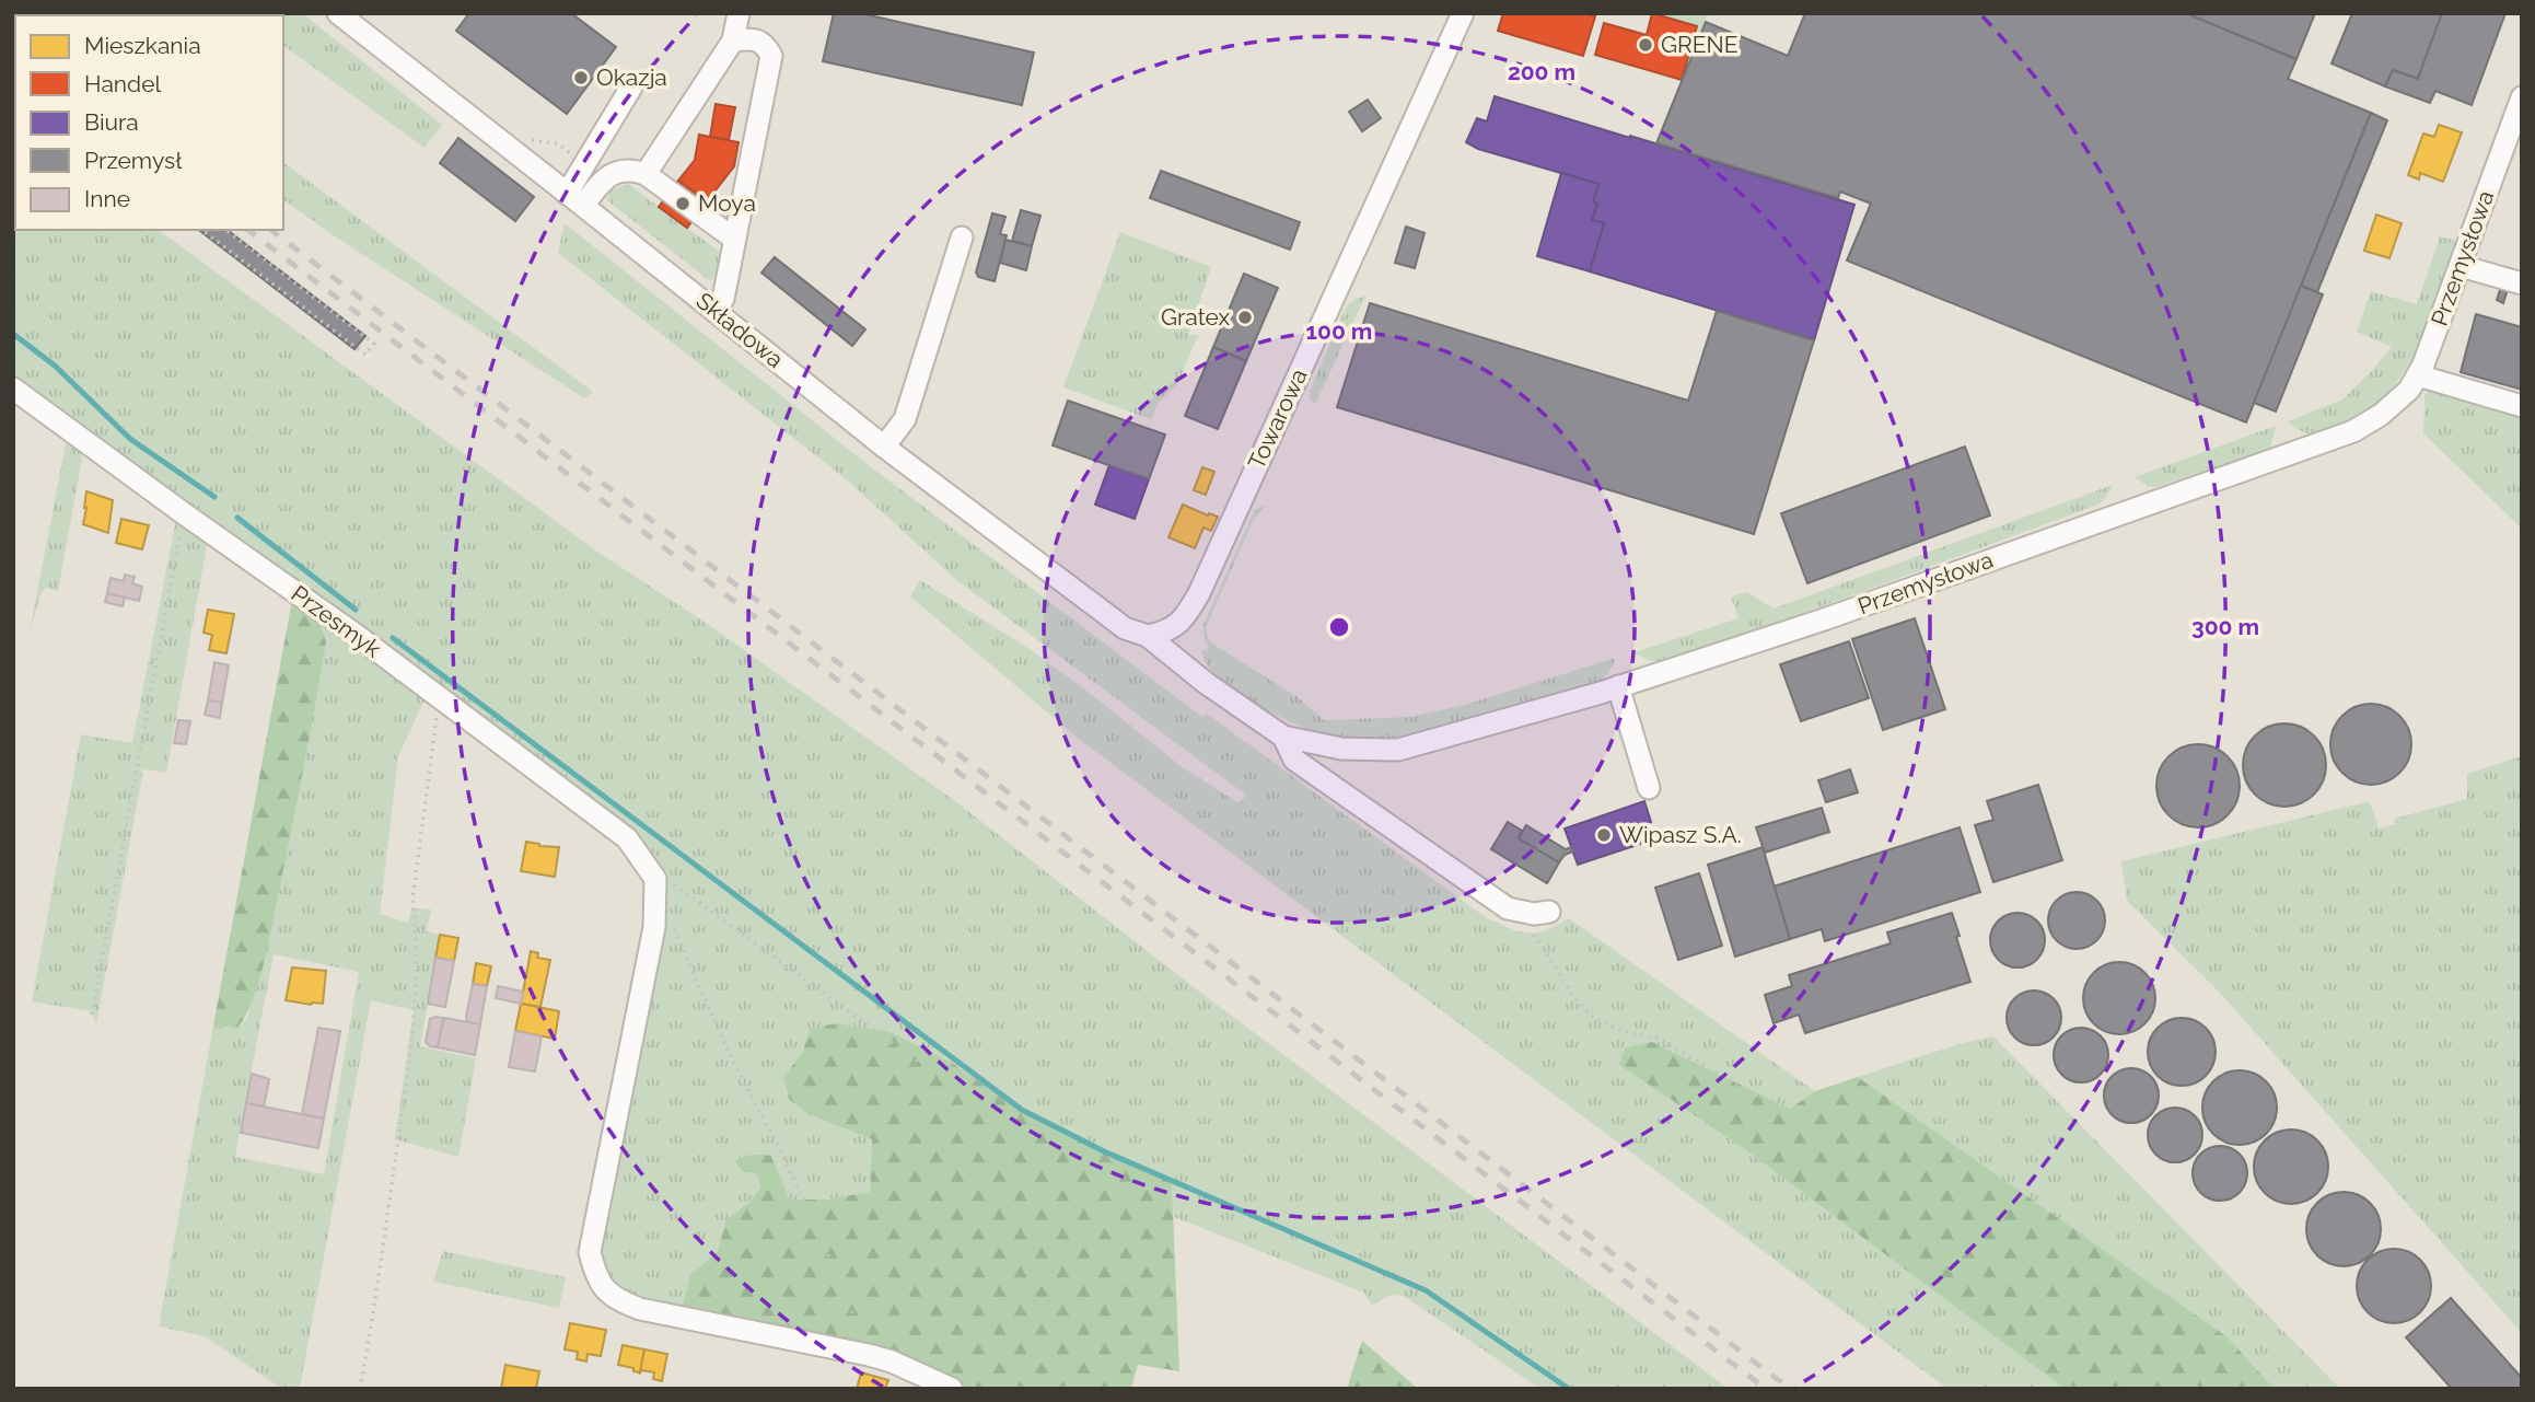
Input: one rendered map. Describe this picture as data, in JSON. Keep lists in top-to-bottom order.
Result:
{
  "streets": {
    "street": [
      "Przemysłowa",
      "Składowa",
      "Towarowa",
      "Przesmyk"
    ]
  },
  "crossings": [
    ["Przemysłowa", "Składowa"],
    ["Przemysłowa", "Towarowa"],
    ["Składowa", "Towarowa"]
  ],
  "places": [
    "GRENE",
    "Okazja",
    "Moya",
    "Gratex",
    "Wipasz S.A."
  ],
  "legend": [
    "Mieszkania",
    "Handel",
    "Biura",
    "Przemysł",
    "Inne"
  ],
  "rings": ["200 m", "100 m", "300 m"]
}
